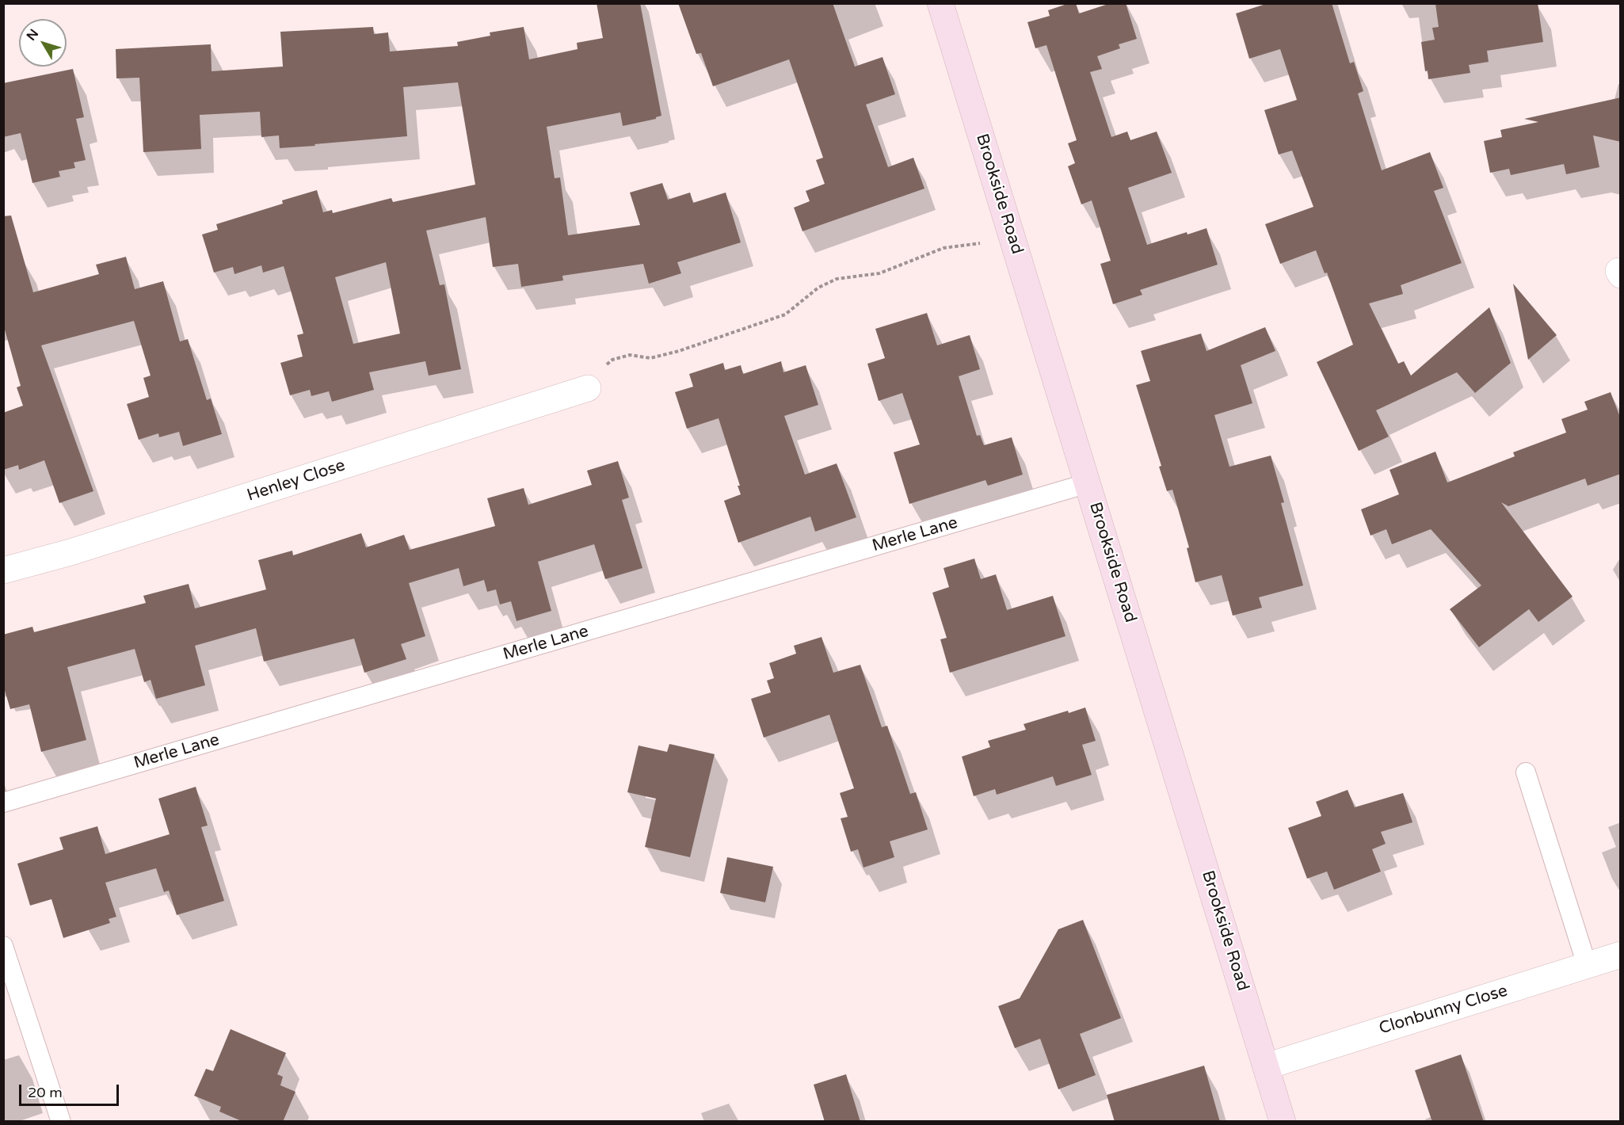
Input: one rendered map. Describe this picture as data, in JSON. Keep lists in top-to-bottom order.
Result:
{
  "streets": {
    "street": ["Brookside Road", "Henley Close", "Clonbunny Close"],
    "lane": ["Merle Lane"]
  },
  "crossings": [
    ["Brookside Road", "Merle Lane"],
    ["Brookside Road", "Clonbunny Close"]
  ],
  "scale_bar": "20 m",
  "north": "top left"
}
